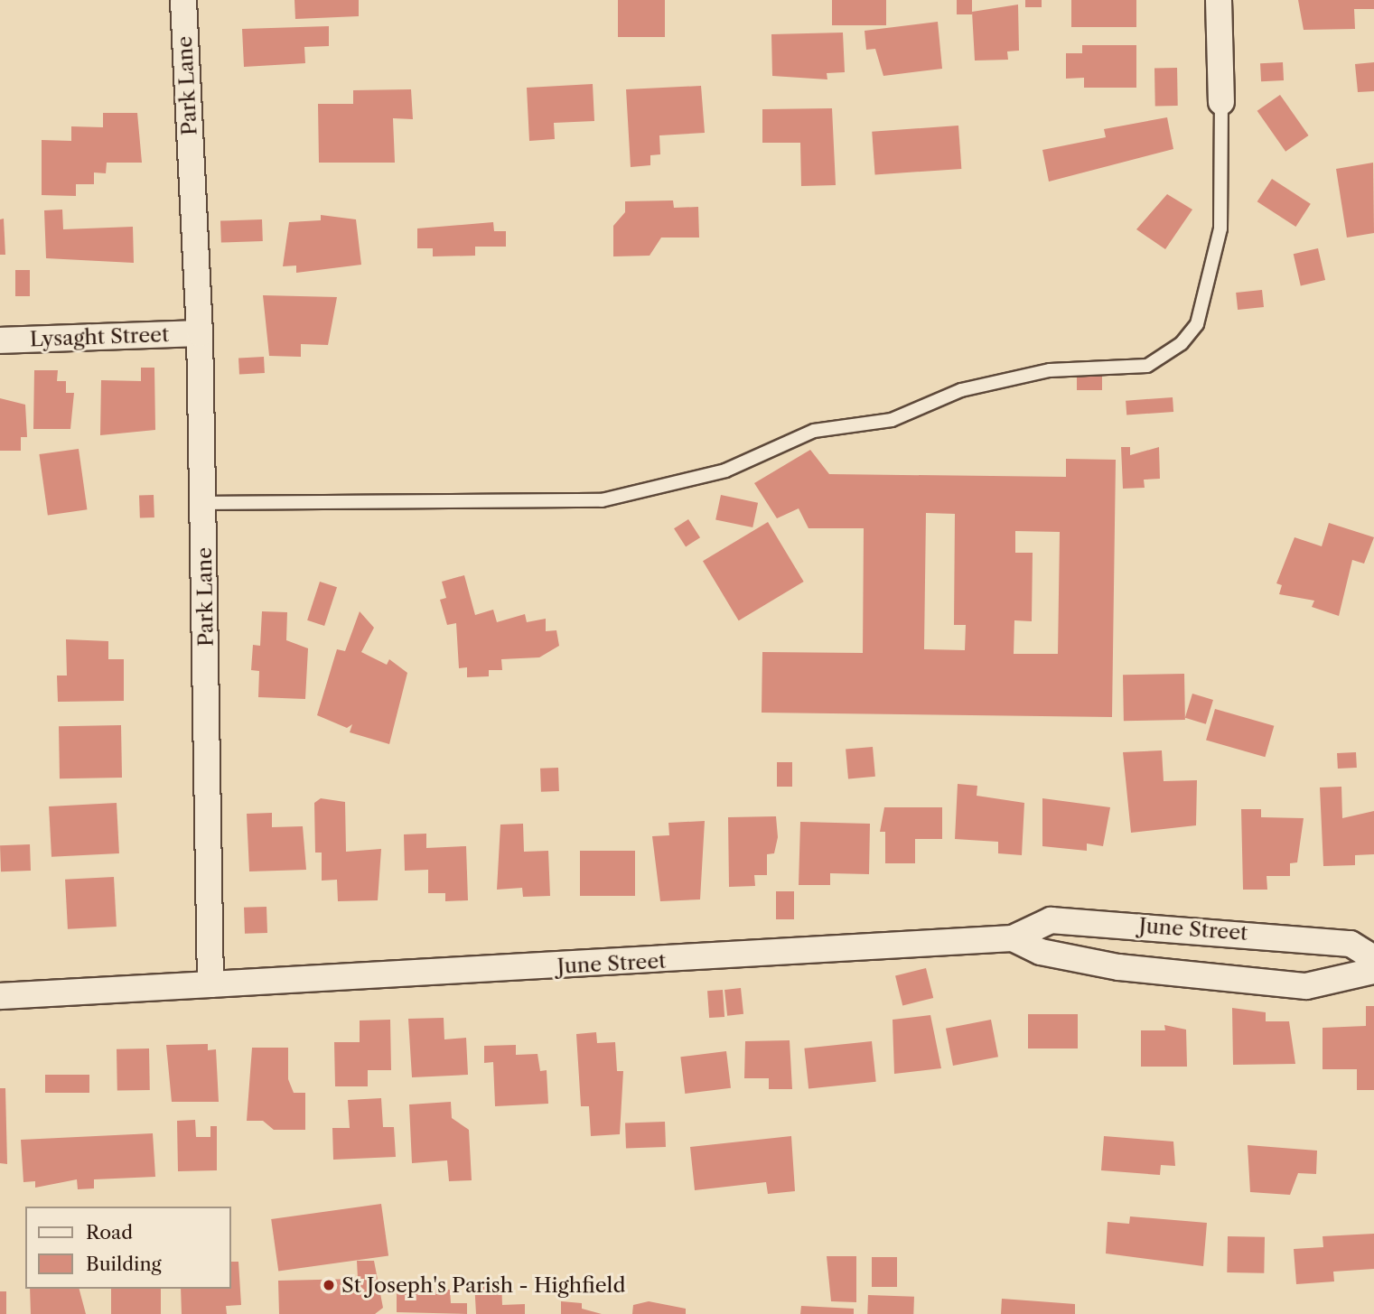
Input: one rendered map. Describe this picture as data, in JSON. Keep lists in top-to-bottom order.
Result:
{
  "streets": {
    "street": ["Park Lane", "Lysaght Street", "June Street"]
  },
  "crossings": [
    ["Park Lane", "Lysaght Street"],
    ["Park Lane", "June Street"]
  ],
  "places": ["St Joseph's Parish - Highfield"],
  "legend": ["Road", "Building"]
}
